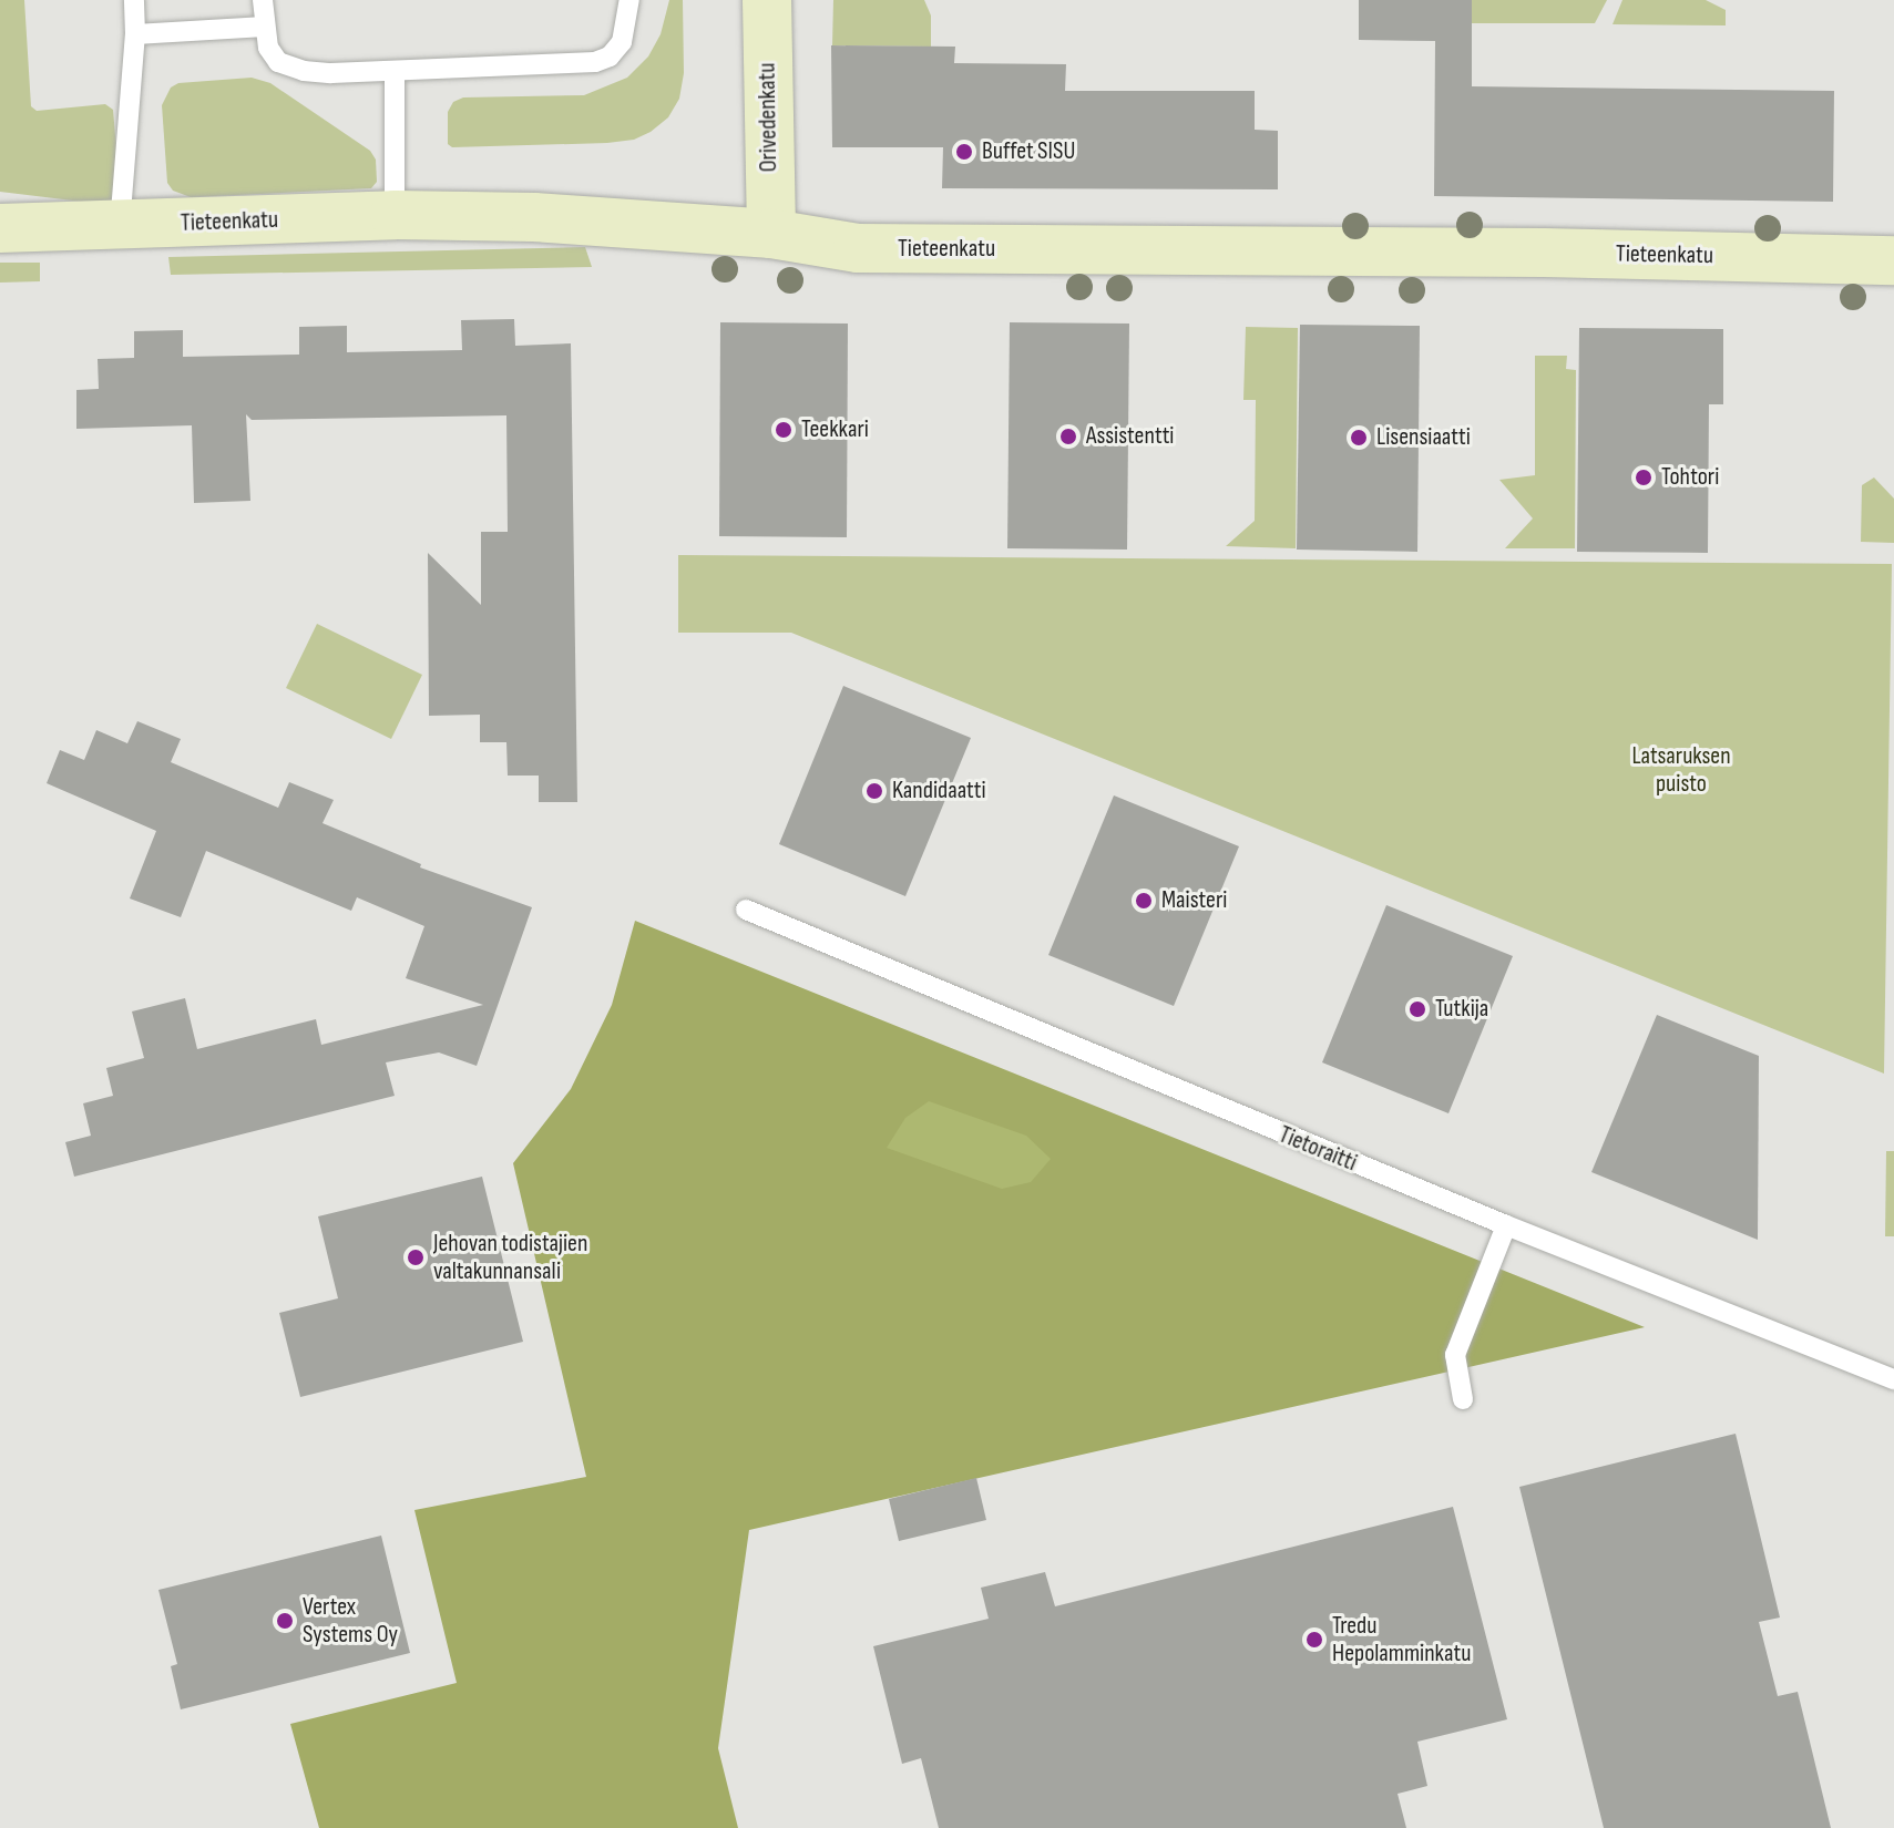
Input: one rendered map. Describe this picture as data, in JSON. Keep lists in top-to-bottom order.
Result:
{
  "streets": {
    "street": ["Orivedenkatu", "Tieteenkatu"],
    "lane": ["Tietoraitti"]
  },
  "crossings": [
    ["Orivedenkatu", "Tieteenkatu"]
  ],
  "parks": ["Latsaruksen puisto"],
  "places": [
    "Buffet SISU",
    "Teekkari",
    "Assistentti",
    "Lisensiaatti",
    "Tohtori",
    "Kandidaatti",
    "Maisteri",
    "Tutkija",
    "Jehovan todistajien valtakunnansali",
    "Vertex Systems Oy",
    "Tredu Hepolamminkatu"
  ]
}
